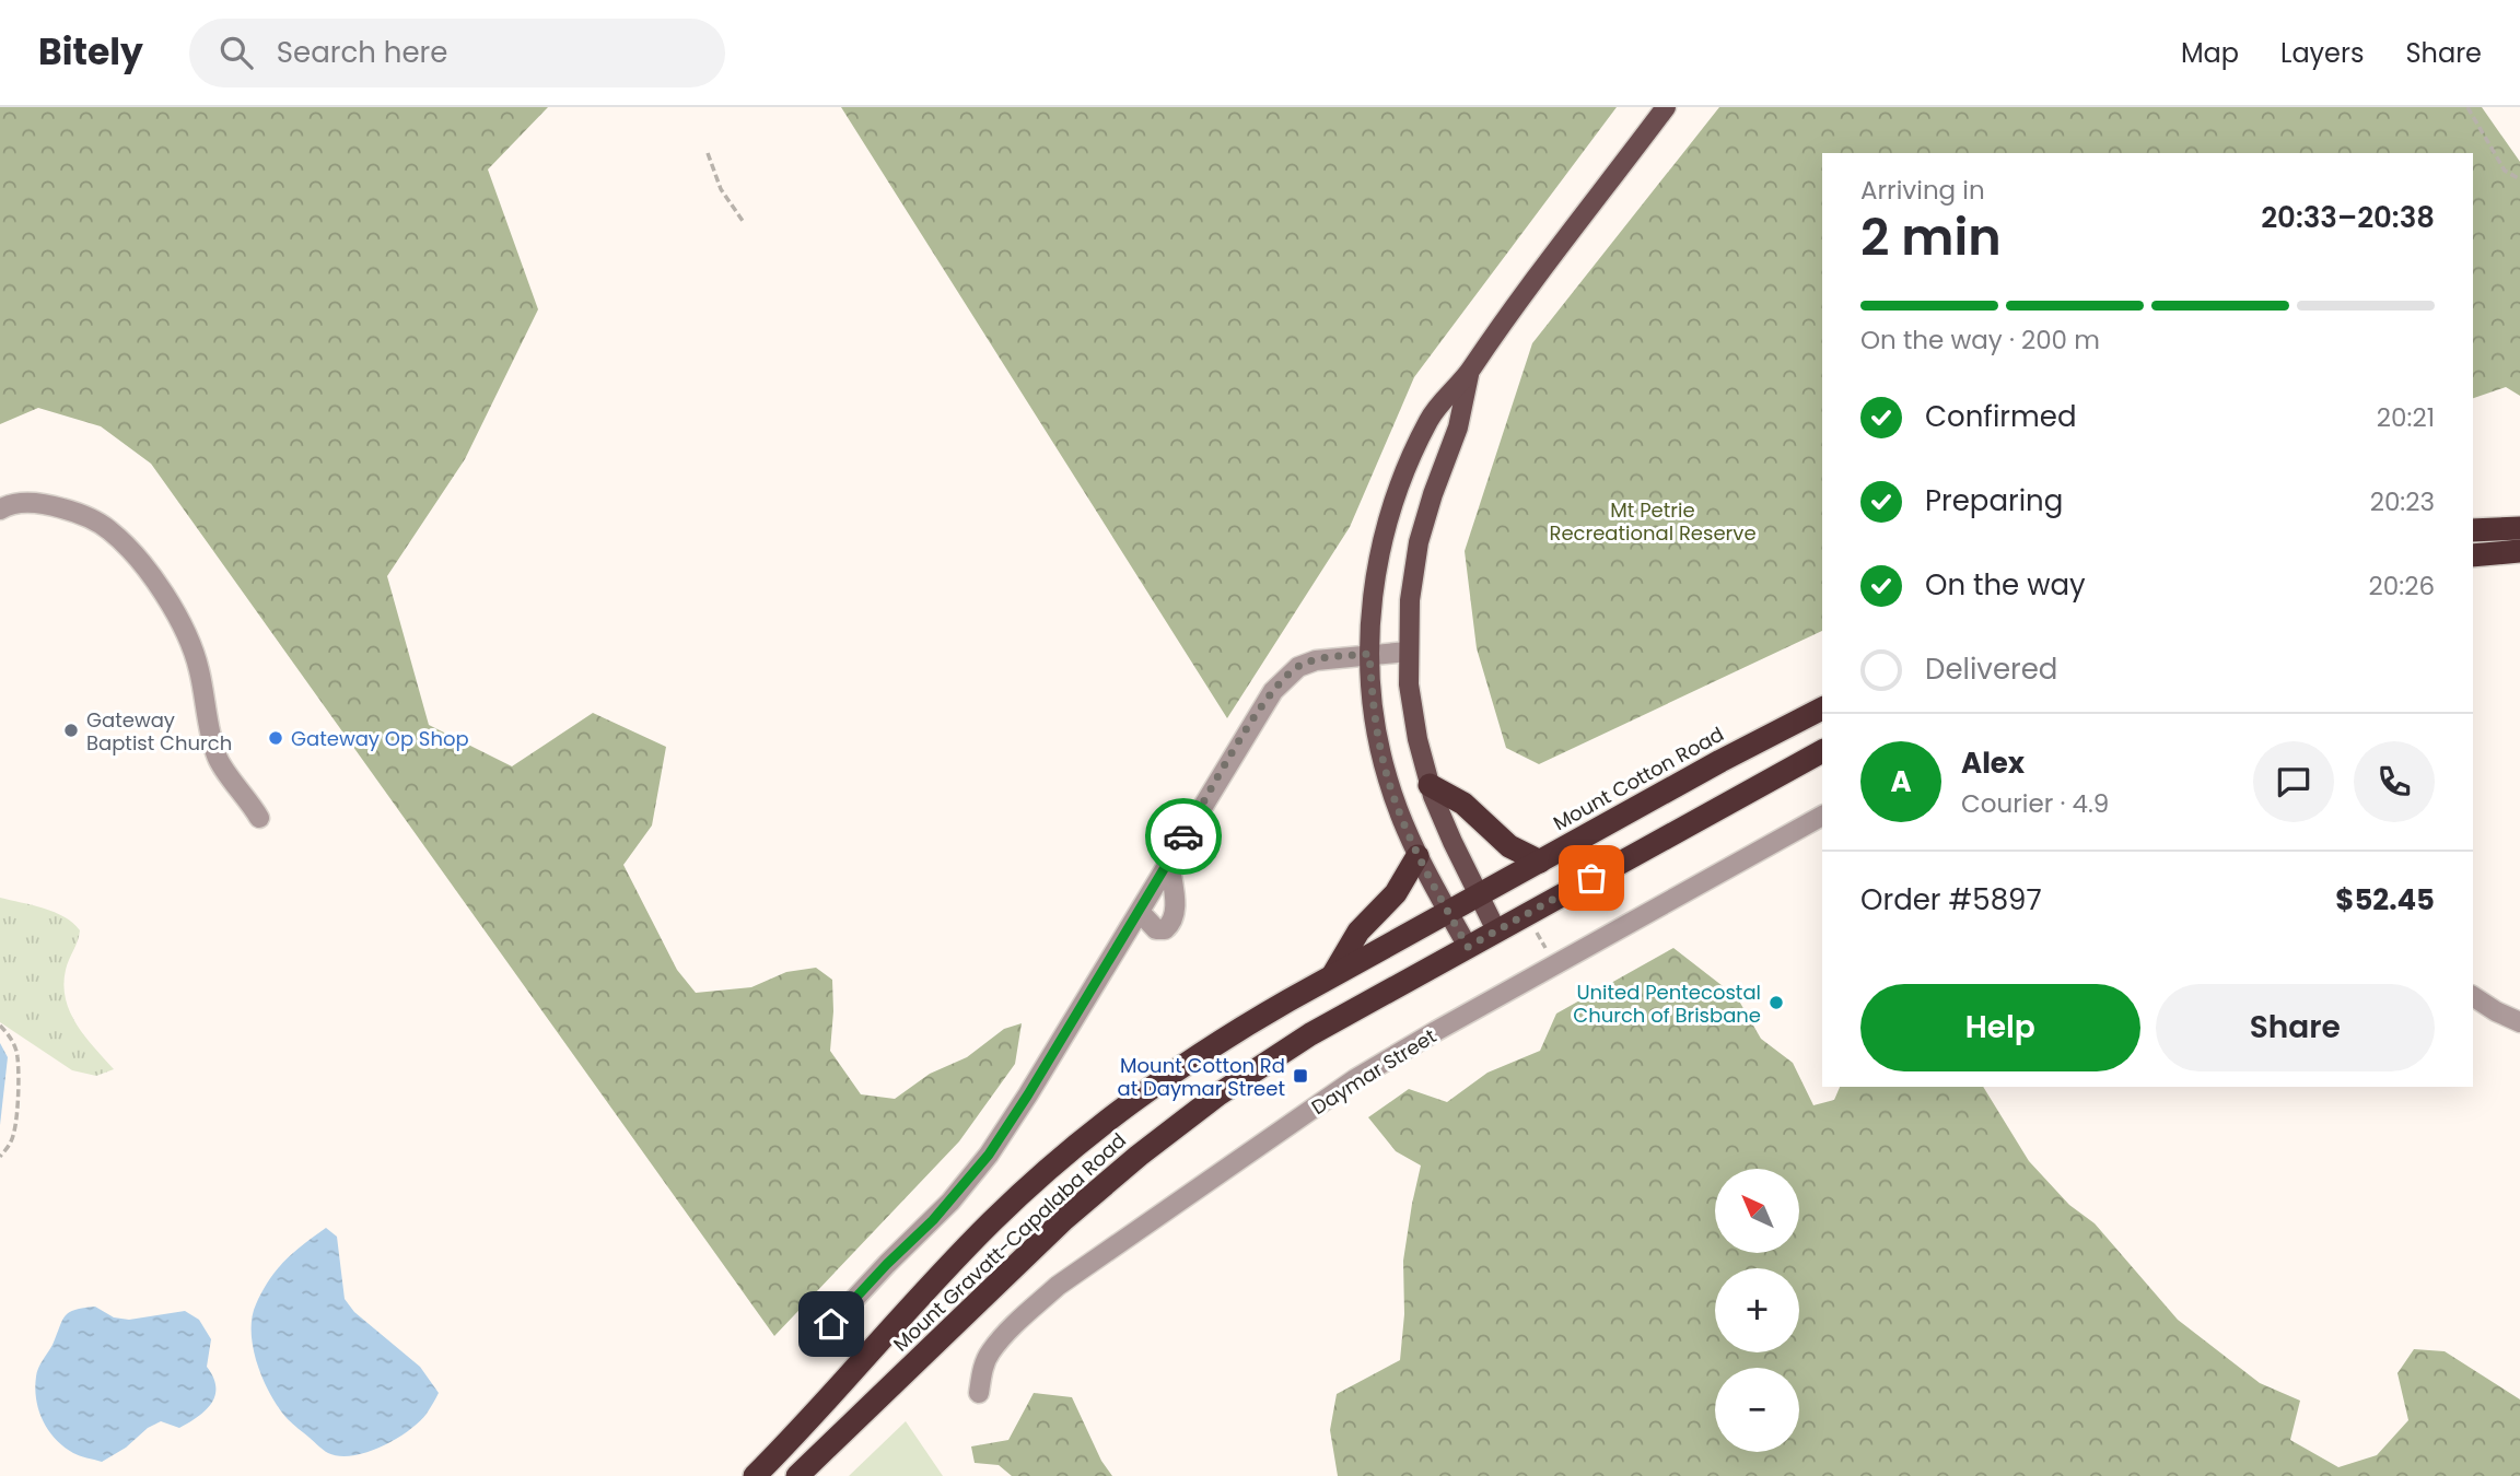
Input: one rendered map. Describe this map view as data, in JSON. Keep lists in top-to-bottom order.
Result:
{
  "streets": {
    "highway": ["Mount Cotton Road", "Mount Gravatt-Capalaba Road"],
    "street": ["Daymar Street"]
  },
  "crossings": [
    ["Mount Cotton Road", "Mount Gravatt-Capalaba Road"]
  ],
  "parks": ["Mt Petrie Recreational Reserve"],
  "places": {
    "other": ["Gateway Baptist Church", "Gateway Op Shop", "United Pentecostal Church of Brisbane"],
    "transit": ["Mount Cotton Rd at Daymar Street"]
  },
  "north": "top left",
  "page": {
    "header": "Bitely",
    "search": "Search here",
    "nav": ["Map", "Layers", "Share"],
    "heading": ["2 min", "Arriving in", "20:33–20:38"],
    "panel": [
      "Alex",
      "Courier · 4.9",
      "Order #5897",
      "$52.45"
    ],
    "bar": "On the way · 200 m",
    "list": [
      ["Confirmed", "20:21"],
      ["Preparing", "20:23"],
      ["On the way", "20:26"],
      "Delivered"
    ],
    "round": "A",
    "buttons": ["Help", "Share"],
    "map_buttons": ["+", "−"]
  }
}
